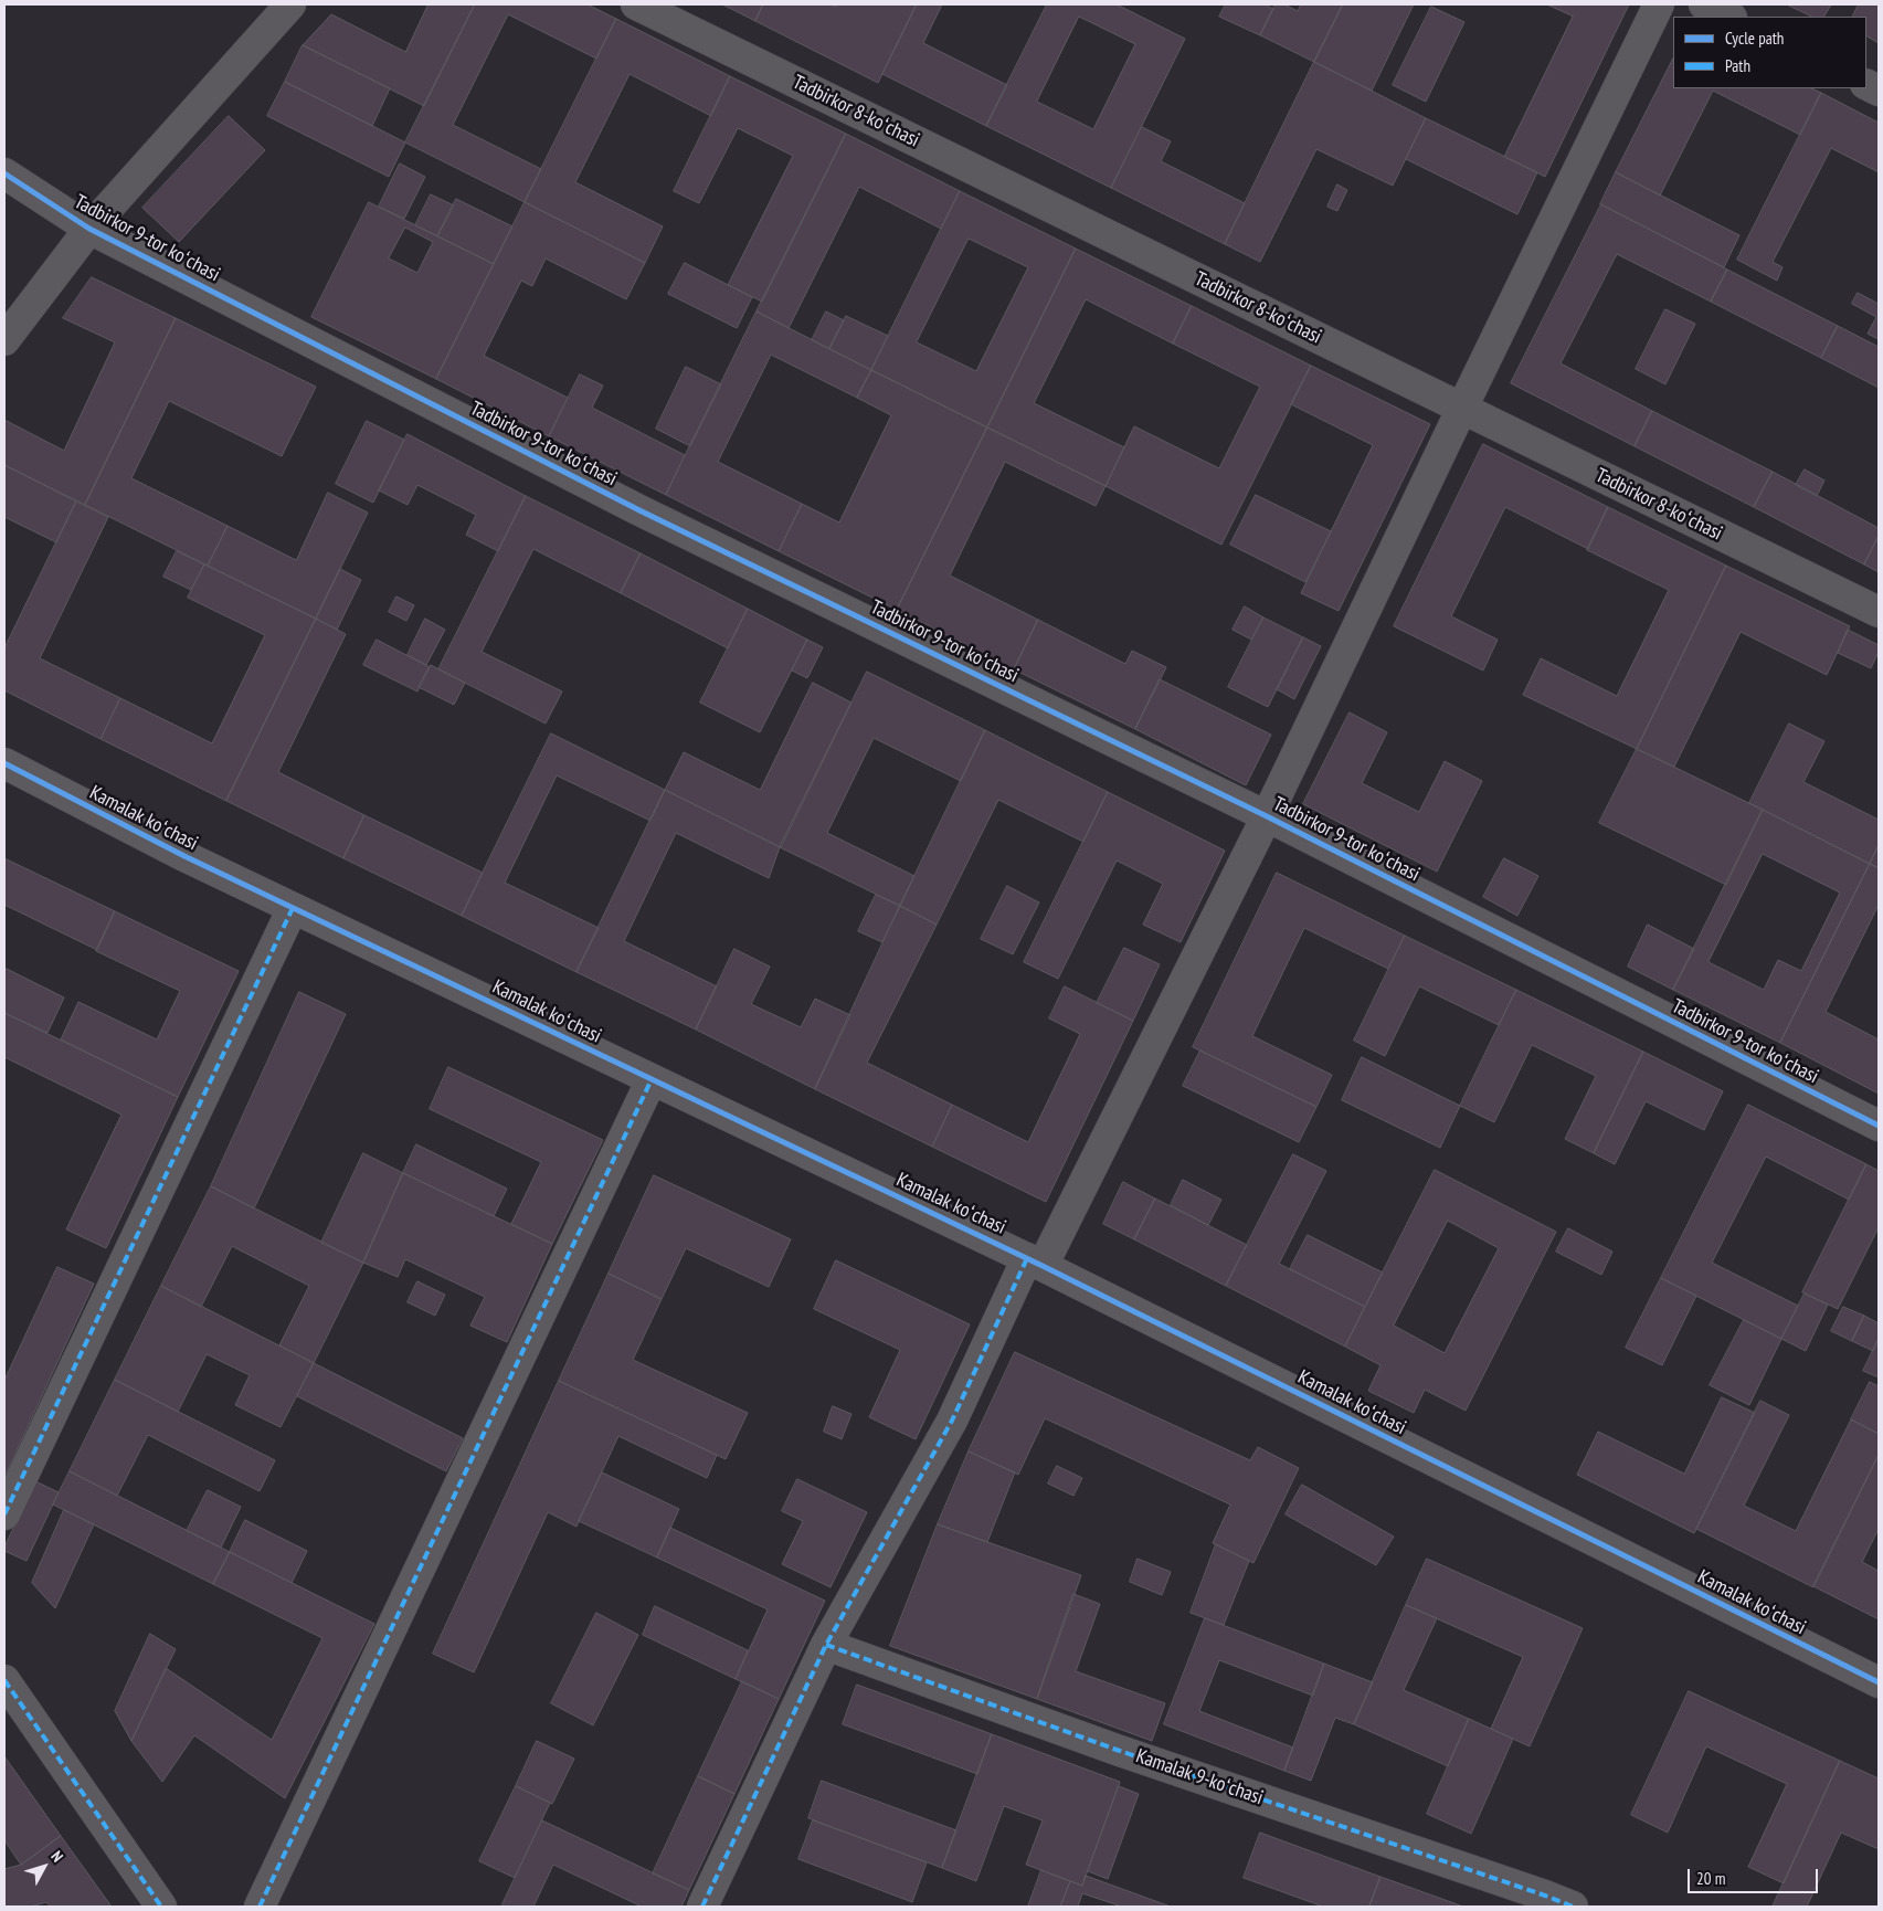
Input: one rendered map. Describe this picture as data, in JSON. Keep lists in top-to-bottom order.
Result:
{
  "streets": {
    "street": [
      "Tadbirkor 8-koʻchasi",
      "Tadbirkor 9-tor koʻchasi",
      "Kamalak koʻchasi",
      "Kamalak 9-koʻchasi"
    ]
  },
  "legend": ["Cycle path", "Path"],
  "scale_bar": "20 m",
  "north": "top right"
}
